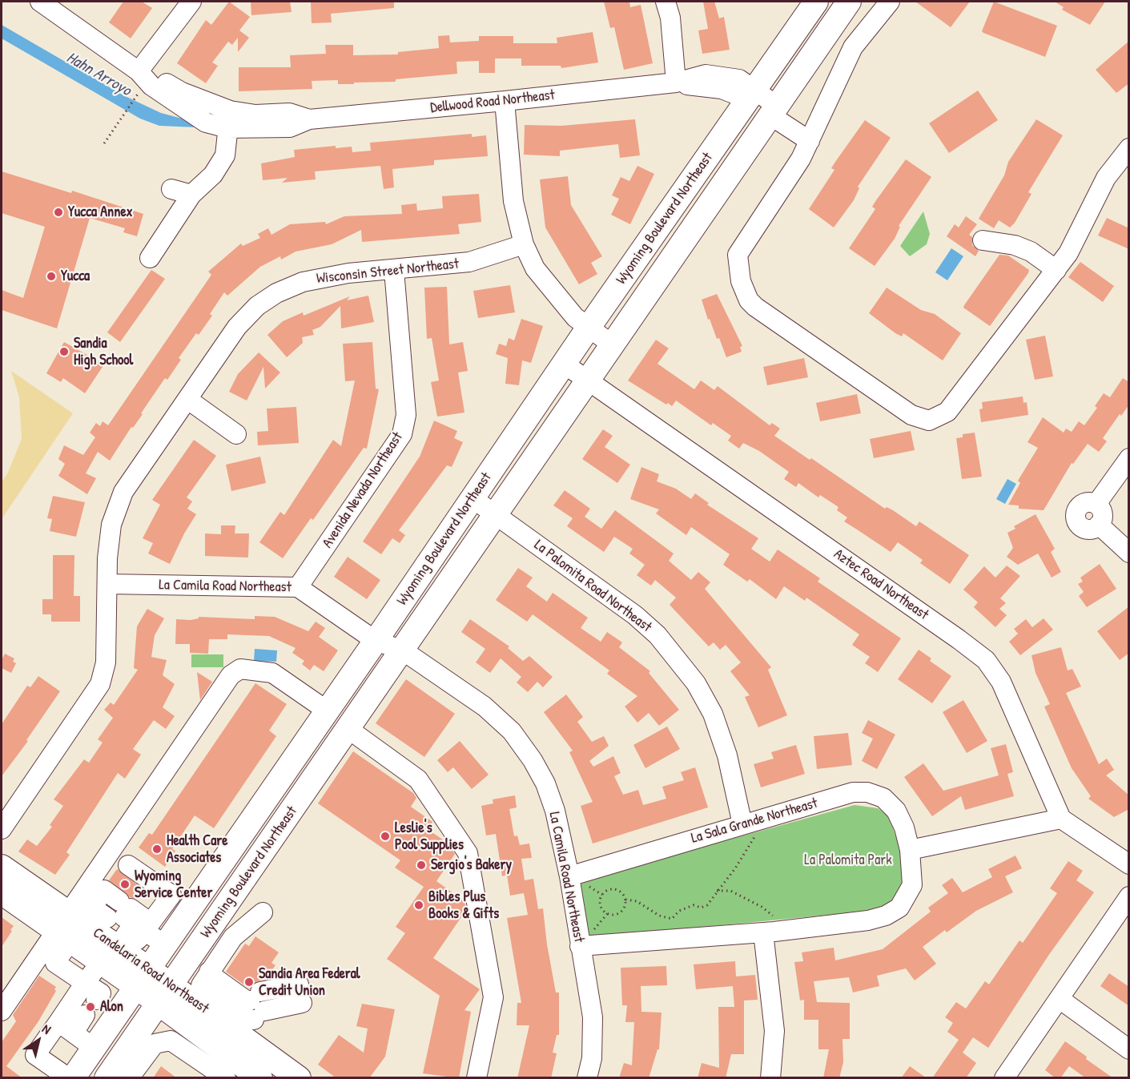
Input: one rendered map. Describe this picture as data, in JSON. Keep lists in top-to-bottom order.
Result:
{
  "streets": {
    "main road": ["Wyoming Boulevard Northeast", "Candelaria Road Northeast"],
    "street": [
      "Dellwood Road Northeast",
      "Wisconsin Street Northeast",
      "Avenida Nevada Northeast",
      "Aztec Road Northeast",
      "La Camila Road Northeast",
      "La Palomita Road Northeast",
      "La Sala Grande Northeast"
    ]
  },
  "crossings": [
    ["Dellwood Road Northeast", "Wyoming Boulevard Northeast"],
    ["Wyoming Boulevard Northeast", "Aztec Road Northeast"],
    ["Wyoming Boulevard Northeast", "La Camila Road Northeast"],
    ["Wyoming Boulevard Northeast", "La Palomita Road Northeast"],
    ["Wyoming Boulevard Northeast", "Candelaria Road Northeast"],
    ["Wisconsin Street Northeast", "Avenida Nevada Northeast"],
    ["Wisconsin Street Northeast", "La Camila Road Northeast"],
    ["Avenida Nevada Northeast", "La Camila Road Northeast"],
    ["La Camila Road Northeast", "La Sala Grande Northeast"],
    ["La Palomita Road Northeast", "La Sala Grande Northeast"]
  ],
  "water": ["Hahn Arroyo"],
  "parks": ["La Palomita Park"],
  "places": [
    "Yucca Annex",
    "Yucca",
    "Sandia High School",
    "Leslie's Pool Supplies",
    "Health Care Associates",
    "Sergio's Bakery",
    "Wyoming Service Center",
    "Bibles Plus Books & Gifts",
    "Sandia Area Federal Credit Union",
    "Alon"
  ],
  "north": "top right"
}
